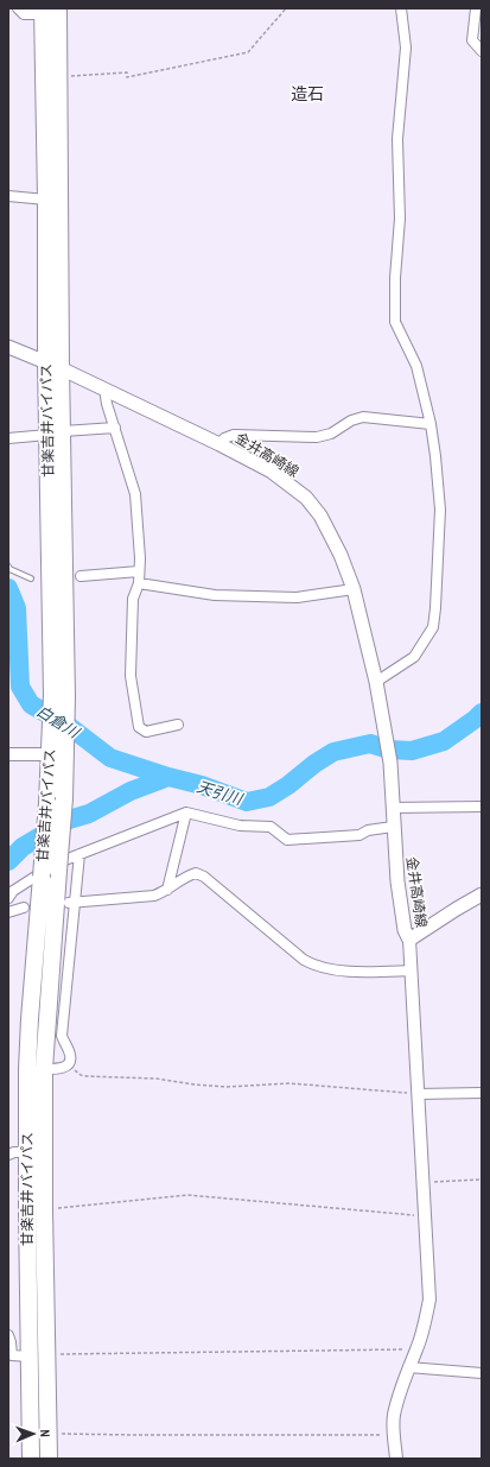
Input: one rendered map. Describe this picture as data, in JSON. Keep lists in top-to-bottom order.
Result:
{
  "streets": {
    "highway": ["甘楽吉井バイパス"],
    "main road": ["金井高崎線"]
  },
  "crossings": [
    ["甘楽吉井バイパス", "金井高崎線"]
  ],
  "districts": ["造石"],
  "water": ["白倉川", "天引川"],
  "north": "right"
}
